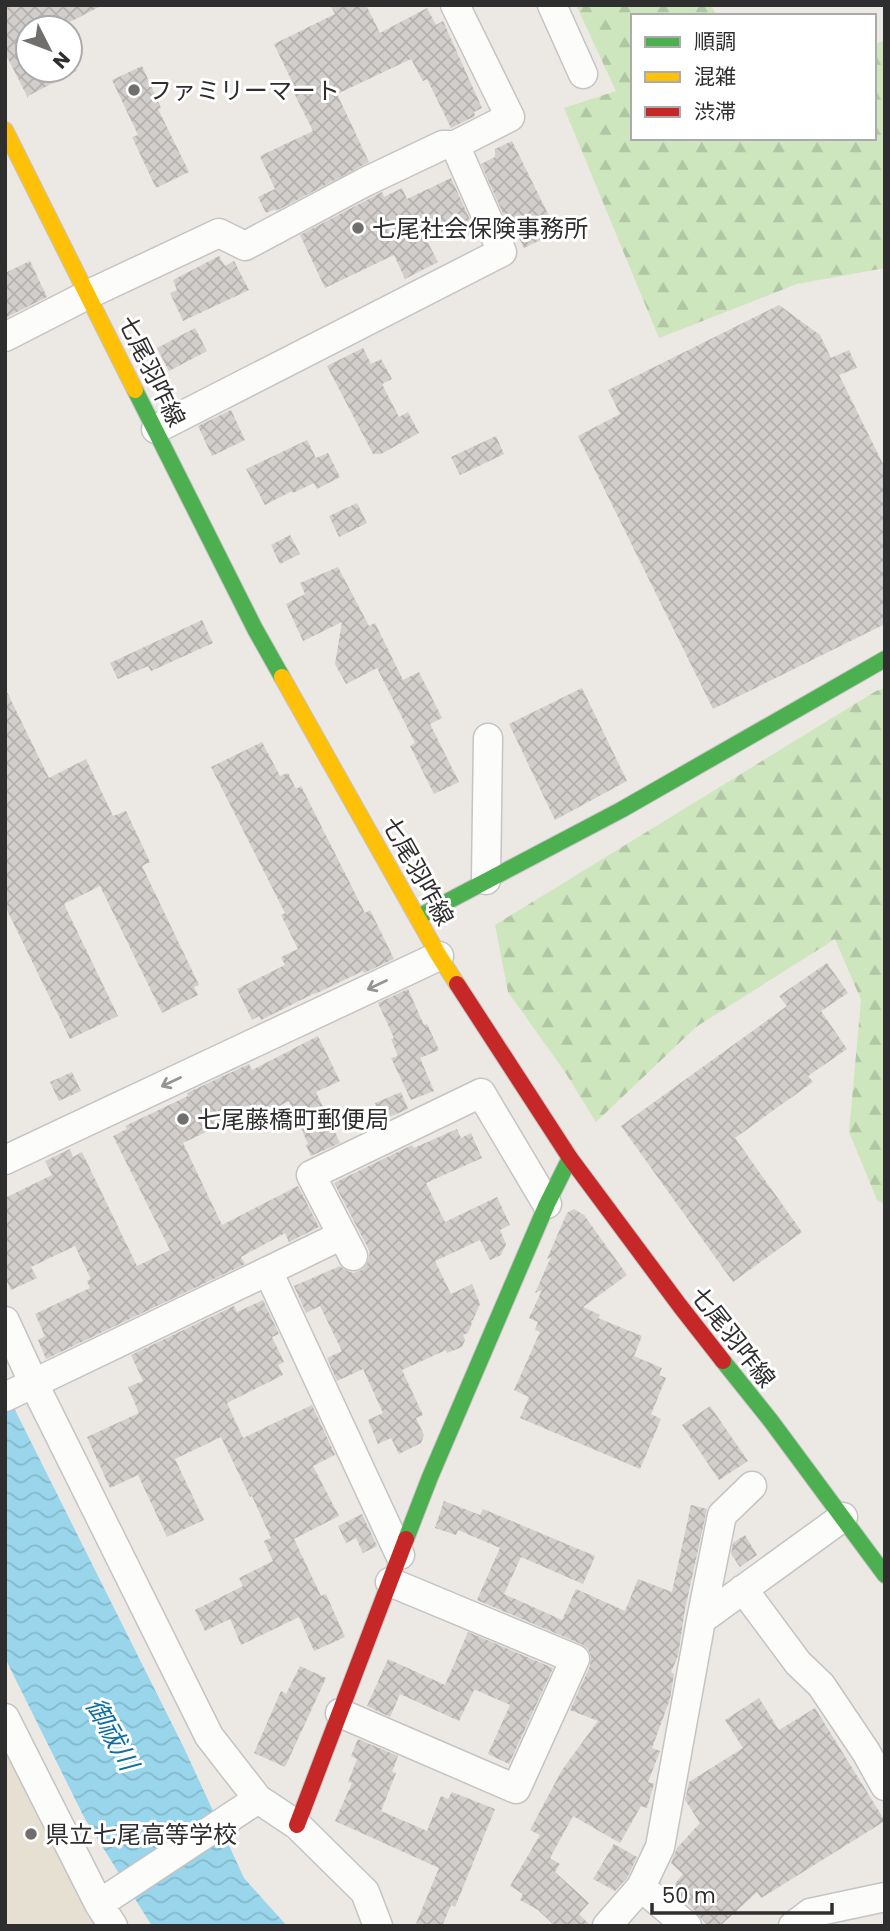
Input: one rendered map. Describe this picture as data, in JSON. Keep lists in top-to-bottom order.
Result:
{
  "streets": {
    "main road": ["七尾羽咋線"]
  },
  "water": ["御祓川"],
  "places": [
    "ファミリーマート",
    "七尾社会保険事務所",
    "七尾藤橋町郵便局",
    "県立七尾高等学校"
  ],
  "legend": ["順調", "混雑", "渋滞"],
  "scale_bar": "50 m",
  "north": "bottom right"
}
